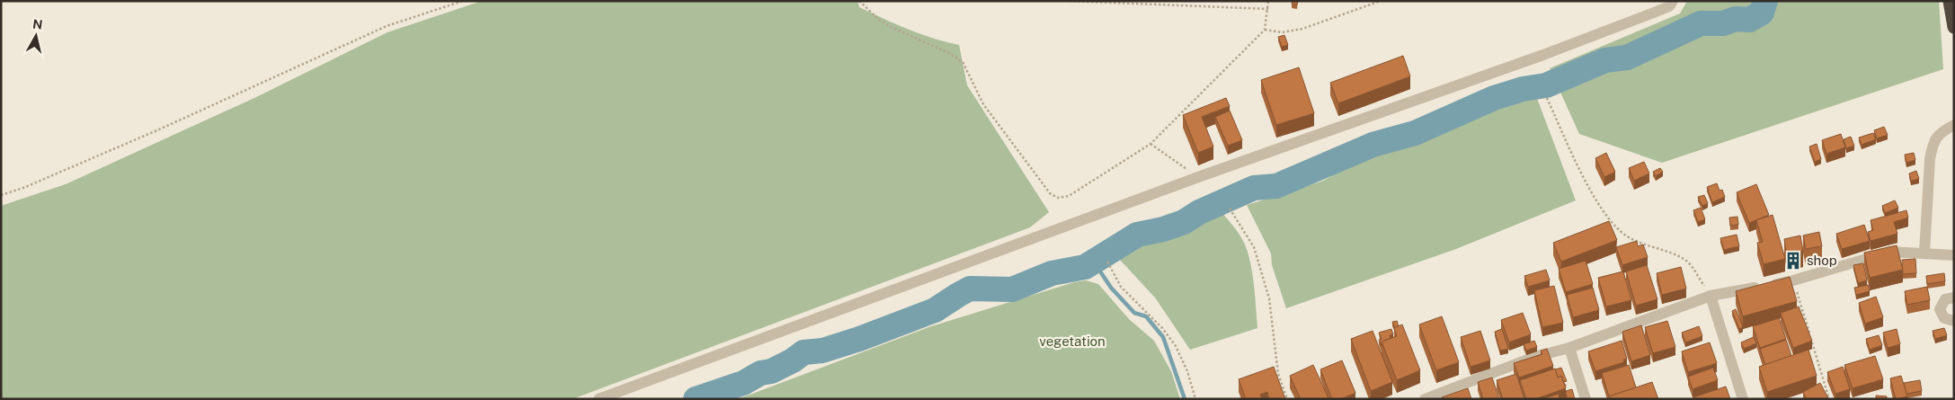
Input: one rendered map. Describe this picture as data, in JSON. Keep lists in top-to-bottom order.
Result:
{
  "parks": ["vegetation"],
  "places": {
    "building": ["shop"]
  },
  "north": "top"
}
